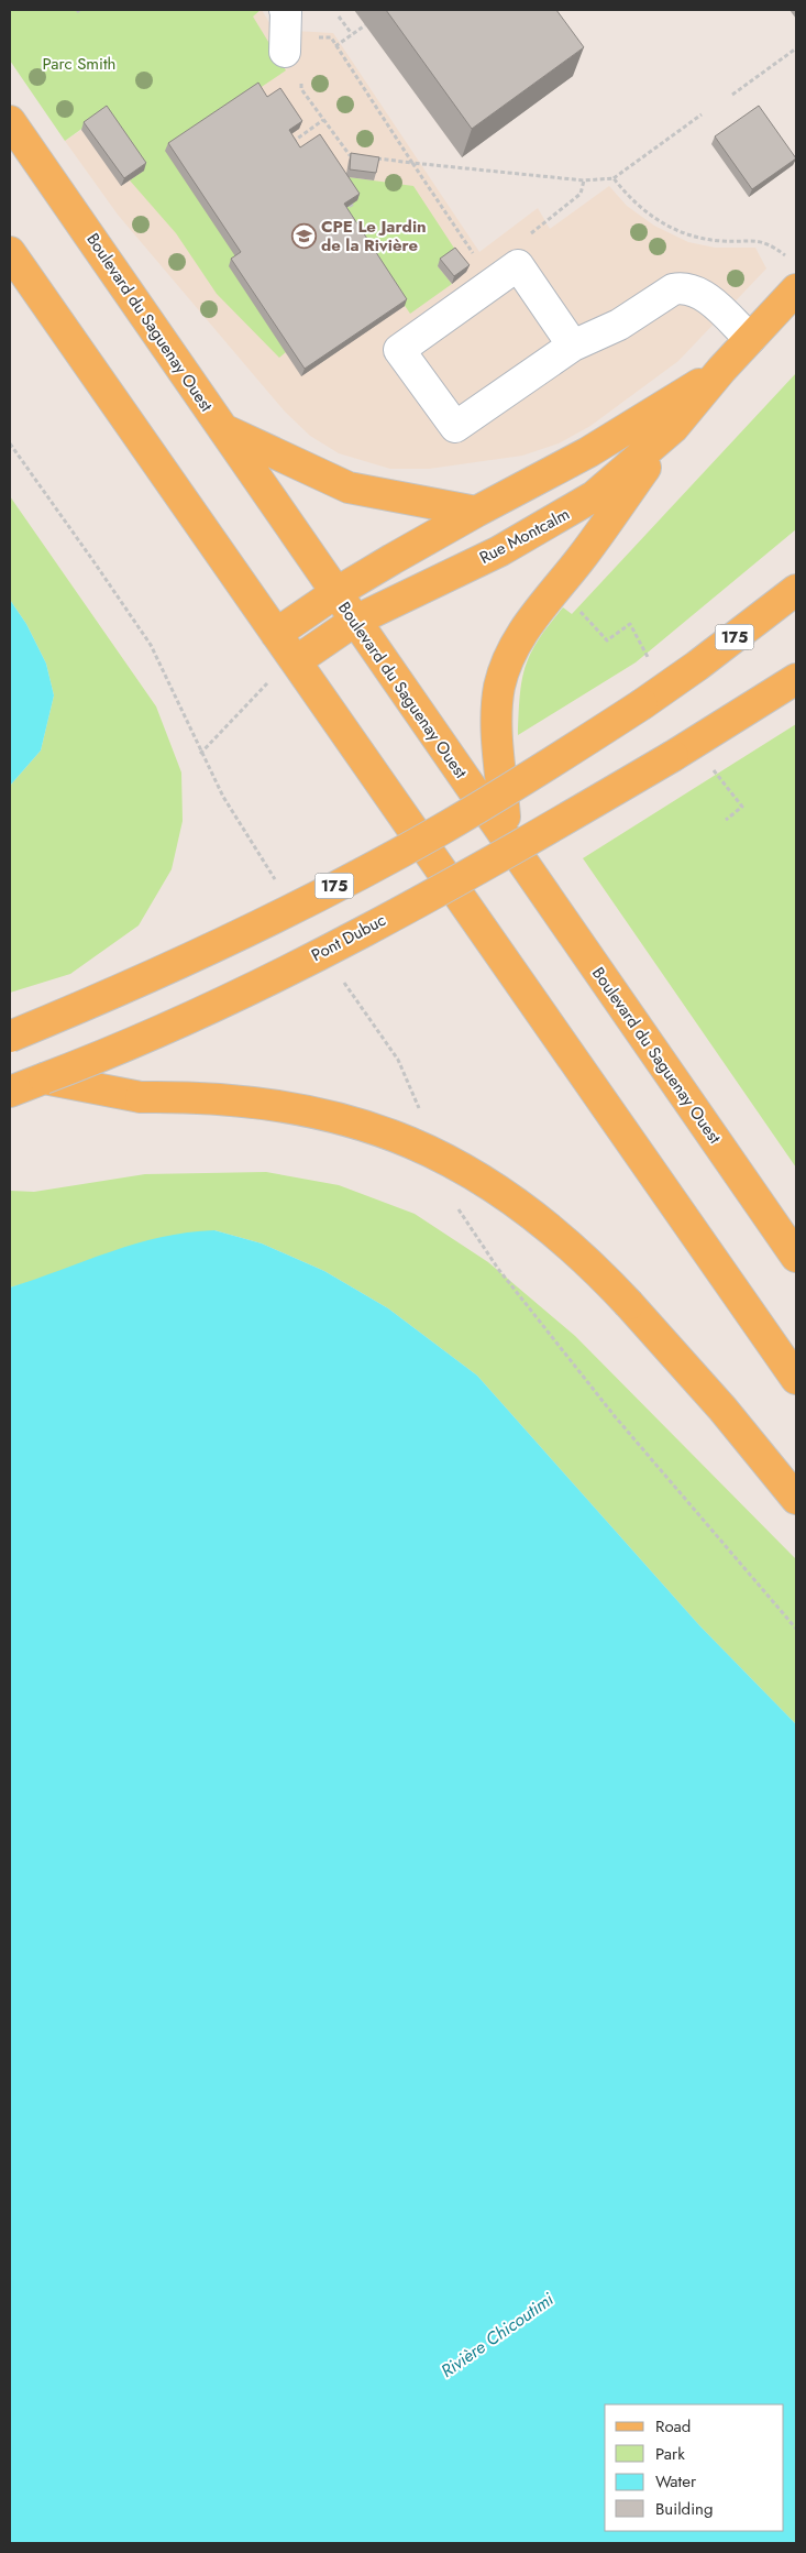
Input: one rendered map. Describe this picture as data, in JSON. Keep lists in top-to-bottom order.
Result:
{
  "streets": {
    "main road": [
      "Boulevard du Saguenay Ouest",
      "Rue Montcalm",
      "175",
      "Pont Dubuc"
    ]
  },
  "crossings": [
    ["Boulevard du Saguenay Ouest", "Rue Montcalm"]
  ],
  "water": ["Rivière Chicoutimi"],
  "parks": ["Parc Smith"],
  "places": {
    "school or university": ["CPE Le Jardin de la Rivière"]
  },
  "legend": [
    "Road",
    "Park",
    "Water",
    "Building"
  ]
}
